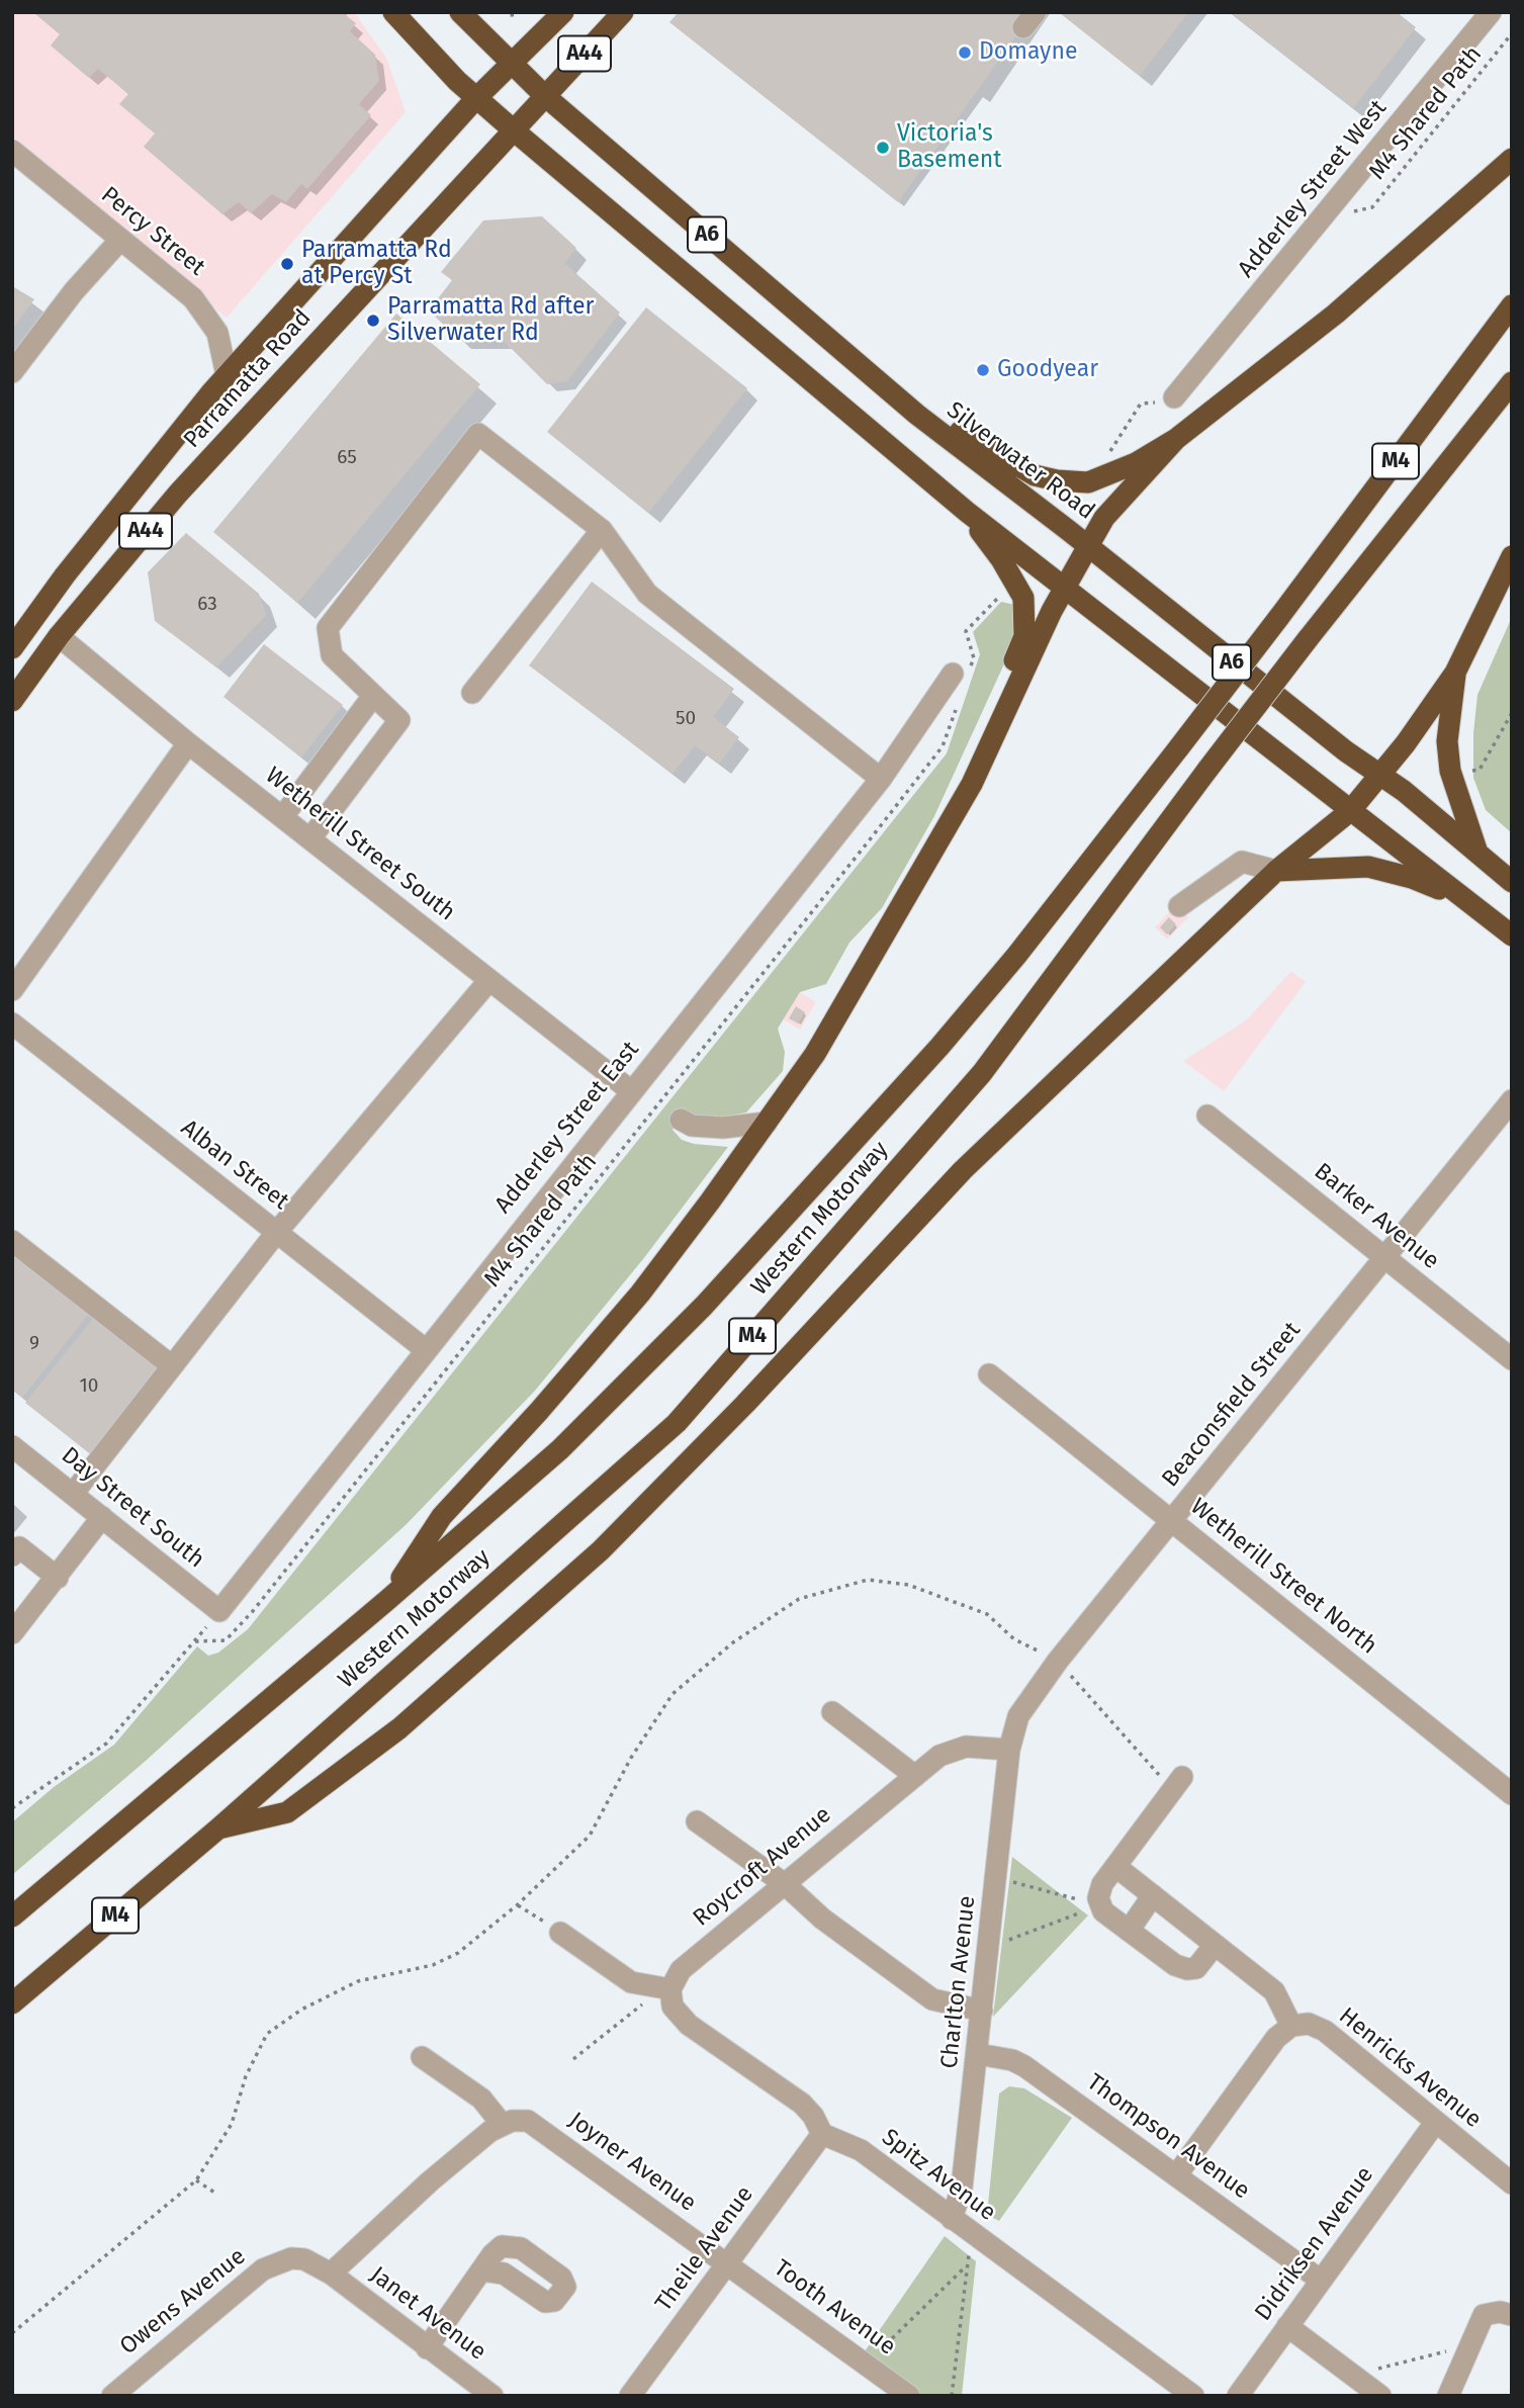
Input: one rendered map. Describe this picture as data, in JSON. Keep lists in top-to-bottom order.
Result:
{
  "streets": {
    "highway": [
      "A44",
      "A6",
      "Parramatta Road",
      "Silverwater Road",
      "M4",
      "Western Motorway"
    ],
    "street": [
      "Adderley Street West",
      "Percy Street",
      "Wetherill Street South",
      "Adderley Street East",
      "Alban Street",
      "Barker Avenue",
      "Beaconsfield Street",
      "Day Street South",
      "Wetherill Street North",
      "Roycroft Avenue",
      "Charlton Avenue",
      "Henricks Avenue",
      "Thompson Avenue",
      "Joyner Avenue",
      "Spitz Avenue",
      "Didriksen Avenue",
      "Theile Avenue",
      "Owens Avenue",
      "Tooth Avenue",
      "Janet Avenue"
    ],
    "path": ["M4 Shared Path"]
  },
  "crossings": [
    ["Percy Street", "Parramatta Road"],
    ["A6", "Parramatta Road"],
    ["A6", "Silverwater Road"],
    ["Parramatta Road", "Silverwater Road"],
    ["Parramatta Road", "Wetherill Street South"],
    ["Wetherill Street South", "Adderley Street East"],
    ["Adderley Street East", "Alban Street"],
    ["Adderley Street East", "Day Street South"],
    ["Barker Avenue", "Beaconsfield Street"],
    ["Beaconsfield Street", "Wetherill Street North"],
    ["Beaconsfield Street", "Roycroft Avenue"],
    ["Beaconsfield Street", "Charlton Avenue"],
    ["Roycroft Avenue", "Charlton Avenue"],
    ["Charlton Avenue", "Thompson Avenue"],
    ["Charlton Avenue", "Spitz Avenue"],
    ["Henricks Avenue", "Didriksen Avenue"],
    ["Thompson Avenue", "Didriksen Avenue"],
    ["Joyner Avenue", "Theile Avenue"],
    ["Joyner Avenue", "Tooth Avenue"],
    ["Spitz Avenue", "Theile Avenue"],
    ["Theile Avenue", "Tooth Avenue"],
    ["Owens Avenue", "Janet Avenue"]
  ],
  "places": [
    "Domayne",
    "Victoria's Basement",
    "Parramatta Rd at Percy St",
    "Parramatta Rd after Silverwater Rd",
    "Goodyear"
  ],
  "house_numbers": [
    "65",
    "63",
    "50",
    "9",
    "10"
  ]
}
